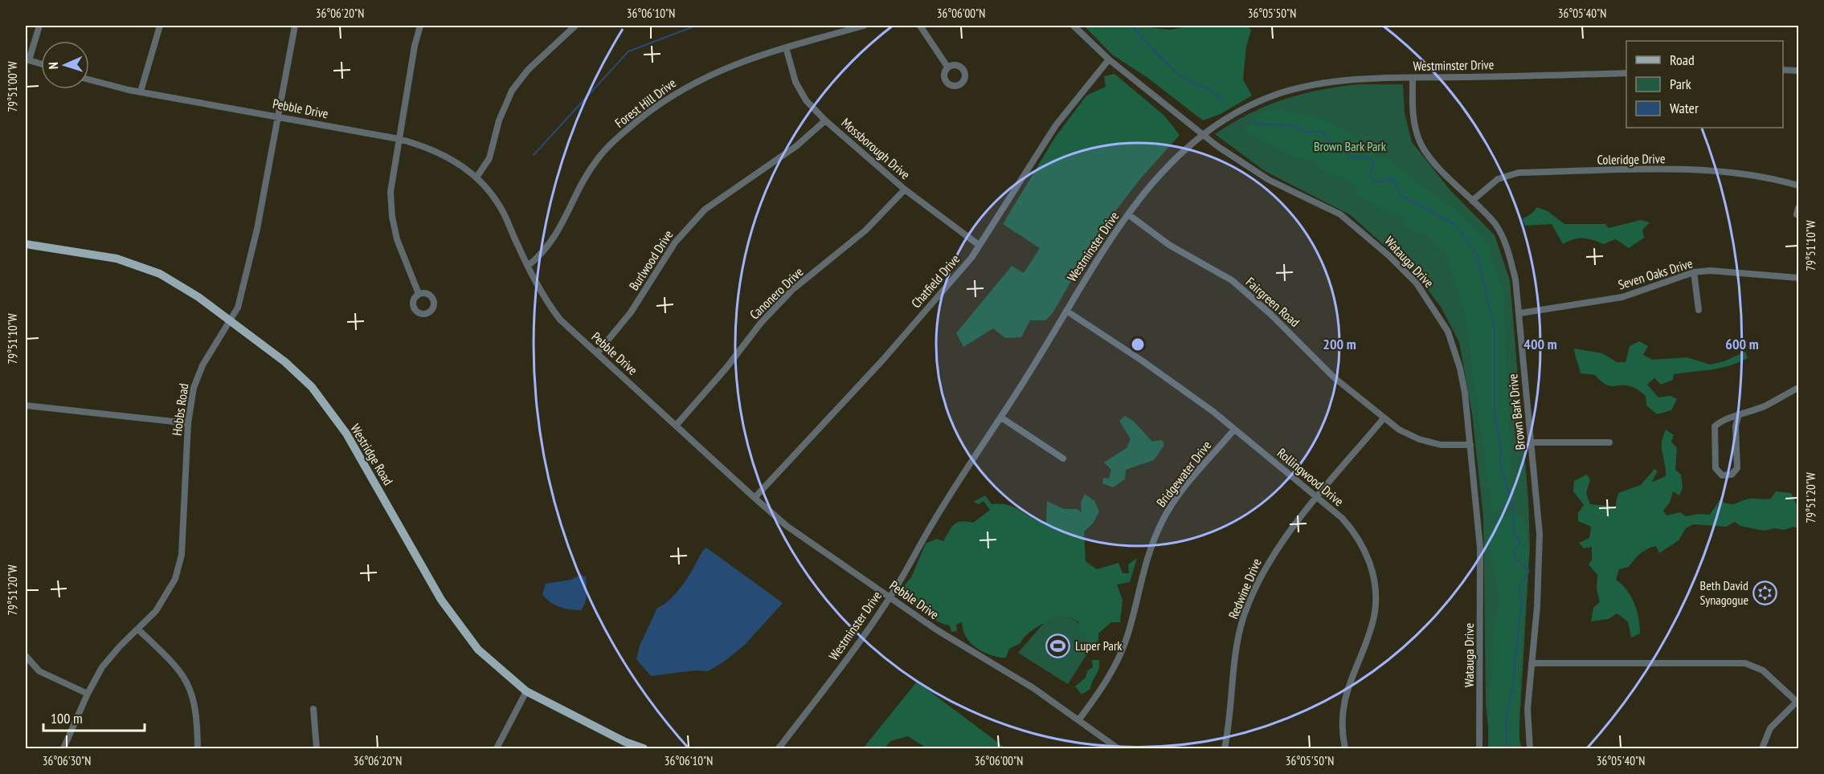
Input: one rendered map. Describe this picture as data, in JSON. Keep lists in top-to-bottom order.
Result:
{
  "streets": {
    "main road": ["Westridge Road"],
    "street": [
      "Westminster Drive",
      "Forest Hill Drive",
      "Pebble Drive",
      "Mossborough Drive",
      "Coleridge Drive",
      "Burlwood Drive",
      "Watauga Drive",
      "Seven Oaks Drive",
      "Chatfield Drive",
      "Canonero Drive",
      "Fairgreen Road",
      "Hobbs Road",
      "Brown Bark Drive",
      "Bridgewater Drive",
      "Rollingwood Drive",
      "Redwine Drive"
    ]
  },
  "crossings": [
    ["Westminster Drive", "Pebble Drive"],
    ["Westminster Drive", "Watauga Drive"],
    ["Westminster Drive", "Fairgreen Road"],
    ["Westminster Drive", "Brown Bark Drive"],
    ["Westminster Drive", "Rollingwood Drive"],
    ["Forest Hill Drive", "Pebble Drive"],
    ["Forest Hill Drive", "Mossborough Drive"],
    ["Pebble Drive", "Burlwood Drive"],
    ["Pebble Drive", "Chatfield Drive"],
    ["Pebble Drive", "Canonero Drive"],
    ["Pebble Drive", "Hobbs Road"],
    ["Pebble Drive", "Bridgewater Drive"],
    ["Mossborough Drive", "Burlwood Drive"],
    ["Mossborough Drive", "Chatfield Drive"],
    ["Mossborough Drive", "Canonero Drive"],
    ["Coleridge Drive", "Brown Bark Drive"],
    ["Watauga Drive", "Chatfield Drive"],
    ["Watauga Drive", "Fairgreen Road"],
    ["Seven Oaks Drive", "Brown Bark Drive"],
    ["Fairgreen Road", "Redwine Drive"],
    ["Hobbs Road", "Westridge Road"],
    ["Bridgewater Drive", "Rollingwood Drive"],
    ["Rollingwood Drive", "Redwine Drive"]
  ],
  "parks": ["Brown Bark Park"],
  "places": {
    "synagogue": ["Beth David Synagogue"],
    "sports": ["Luper Park"]
  },
  "legend": ["Road", "Park", "Water"],
  "scale_bar": "100 m",
  "north": "left",
  "coordinates": [
    "36°06'20\"N",
    "36°06'10\"N",
    "36°06'00\"N",
    "36°05'50\"N",
    "36°05'40\"N",
    "79°51'00\"W",
    "79°51'10\"W",
    "79°51'20\"W",
    "36°06'30\"N"
  ],
  "rings": ["200 m", "400 m", "600 m"]
}
